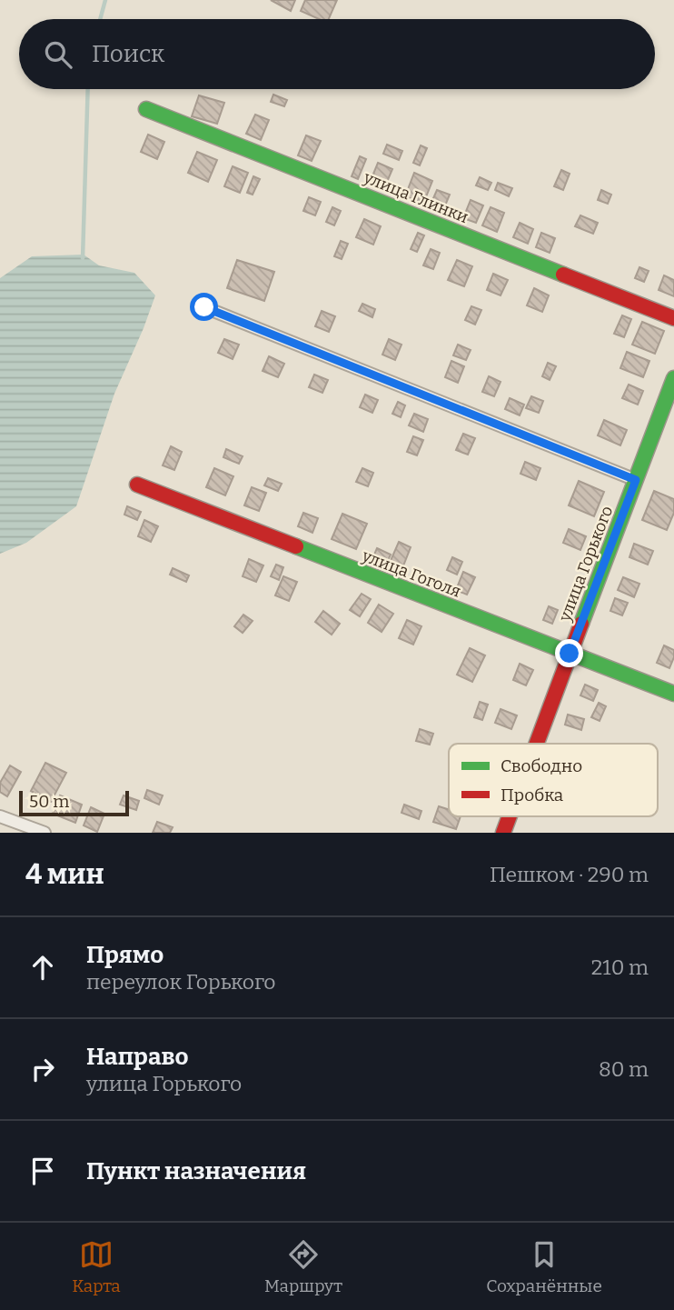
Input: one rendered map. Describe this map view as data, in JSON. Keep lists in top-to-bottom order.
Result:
{
  "streets": {
    "street": ["улица Глинки", "улица Горького", "улица Гоголя"]
  },
  "crossings": [
    ["улица Горького", "улица Гоголя"]
  ],
  "legend": ["Свободно", "Пробка"],
  "scale_bar": "50 m",
  "page": {
    "search": "Поиск",
    "scale": "50 m",
    "heading": ["4 мин", "Пешком · 290 m"],
    "list": [
      ["Прямо", "переулок Горького", "210 m"],
      ["Направо", "улица Горького", "80 m"],
      "Пункт назначения"
    ],
    "nav": ["Карта", "Маршрут", "Сохранённые"]
  }
}
